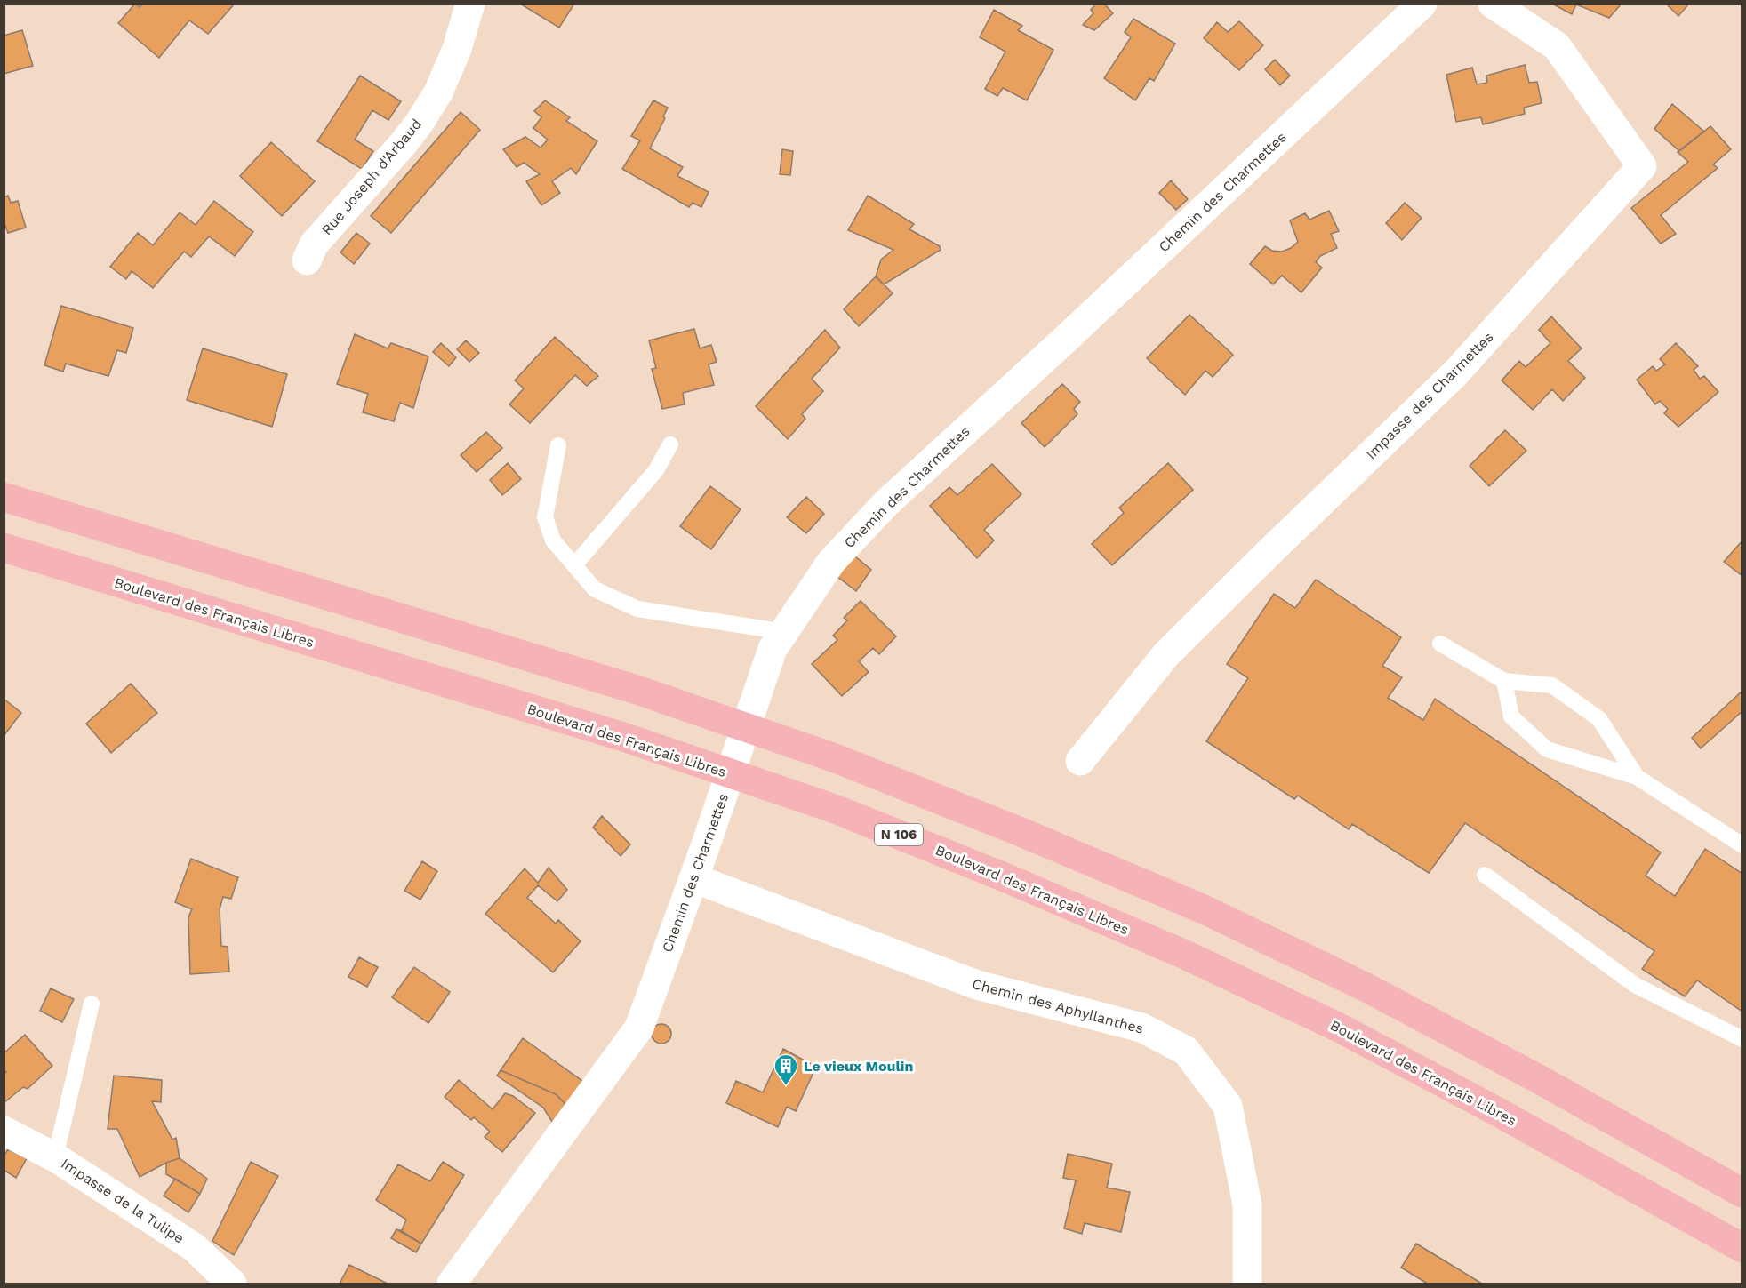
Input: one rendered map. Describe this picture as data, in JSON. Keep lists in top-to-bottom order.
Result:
{
  "streets": {
    "main road": ["Boulevard des Français Libres", "N 106"],
    "street": [
      "Rue Joseph d'Arbaud",
      "Chemin des Charmettes",
      "Impasse des Charmettes",
      "Chemin des Aphyllanthes",
      "Impasse de la Tulipe"
    ]
  },
  "crossings": [
    ["Chemin des Charmettes", "Chemin des Aphyllanthes"]
  ],
  "places": {
    "building": ["Le vieux Moulin"]
  }
}
